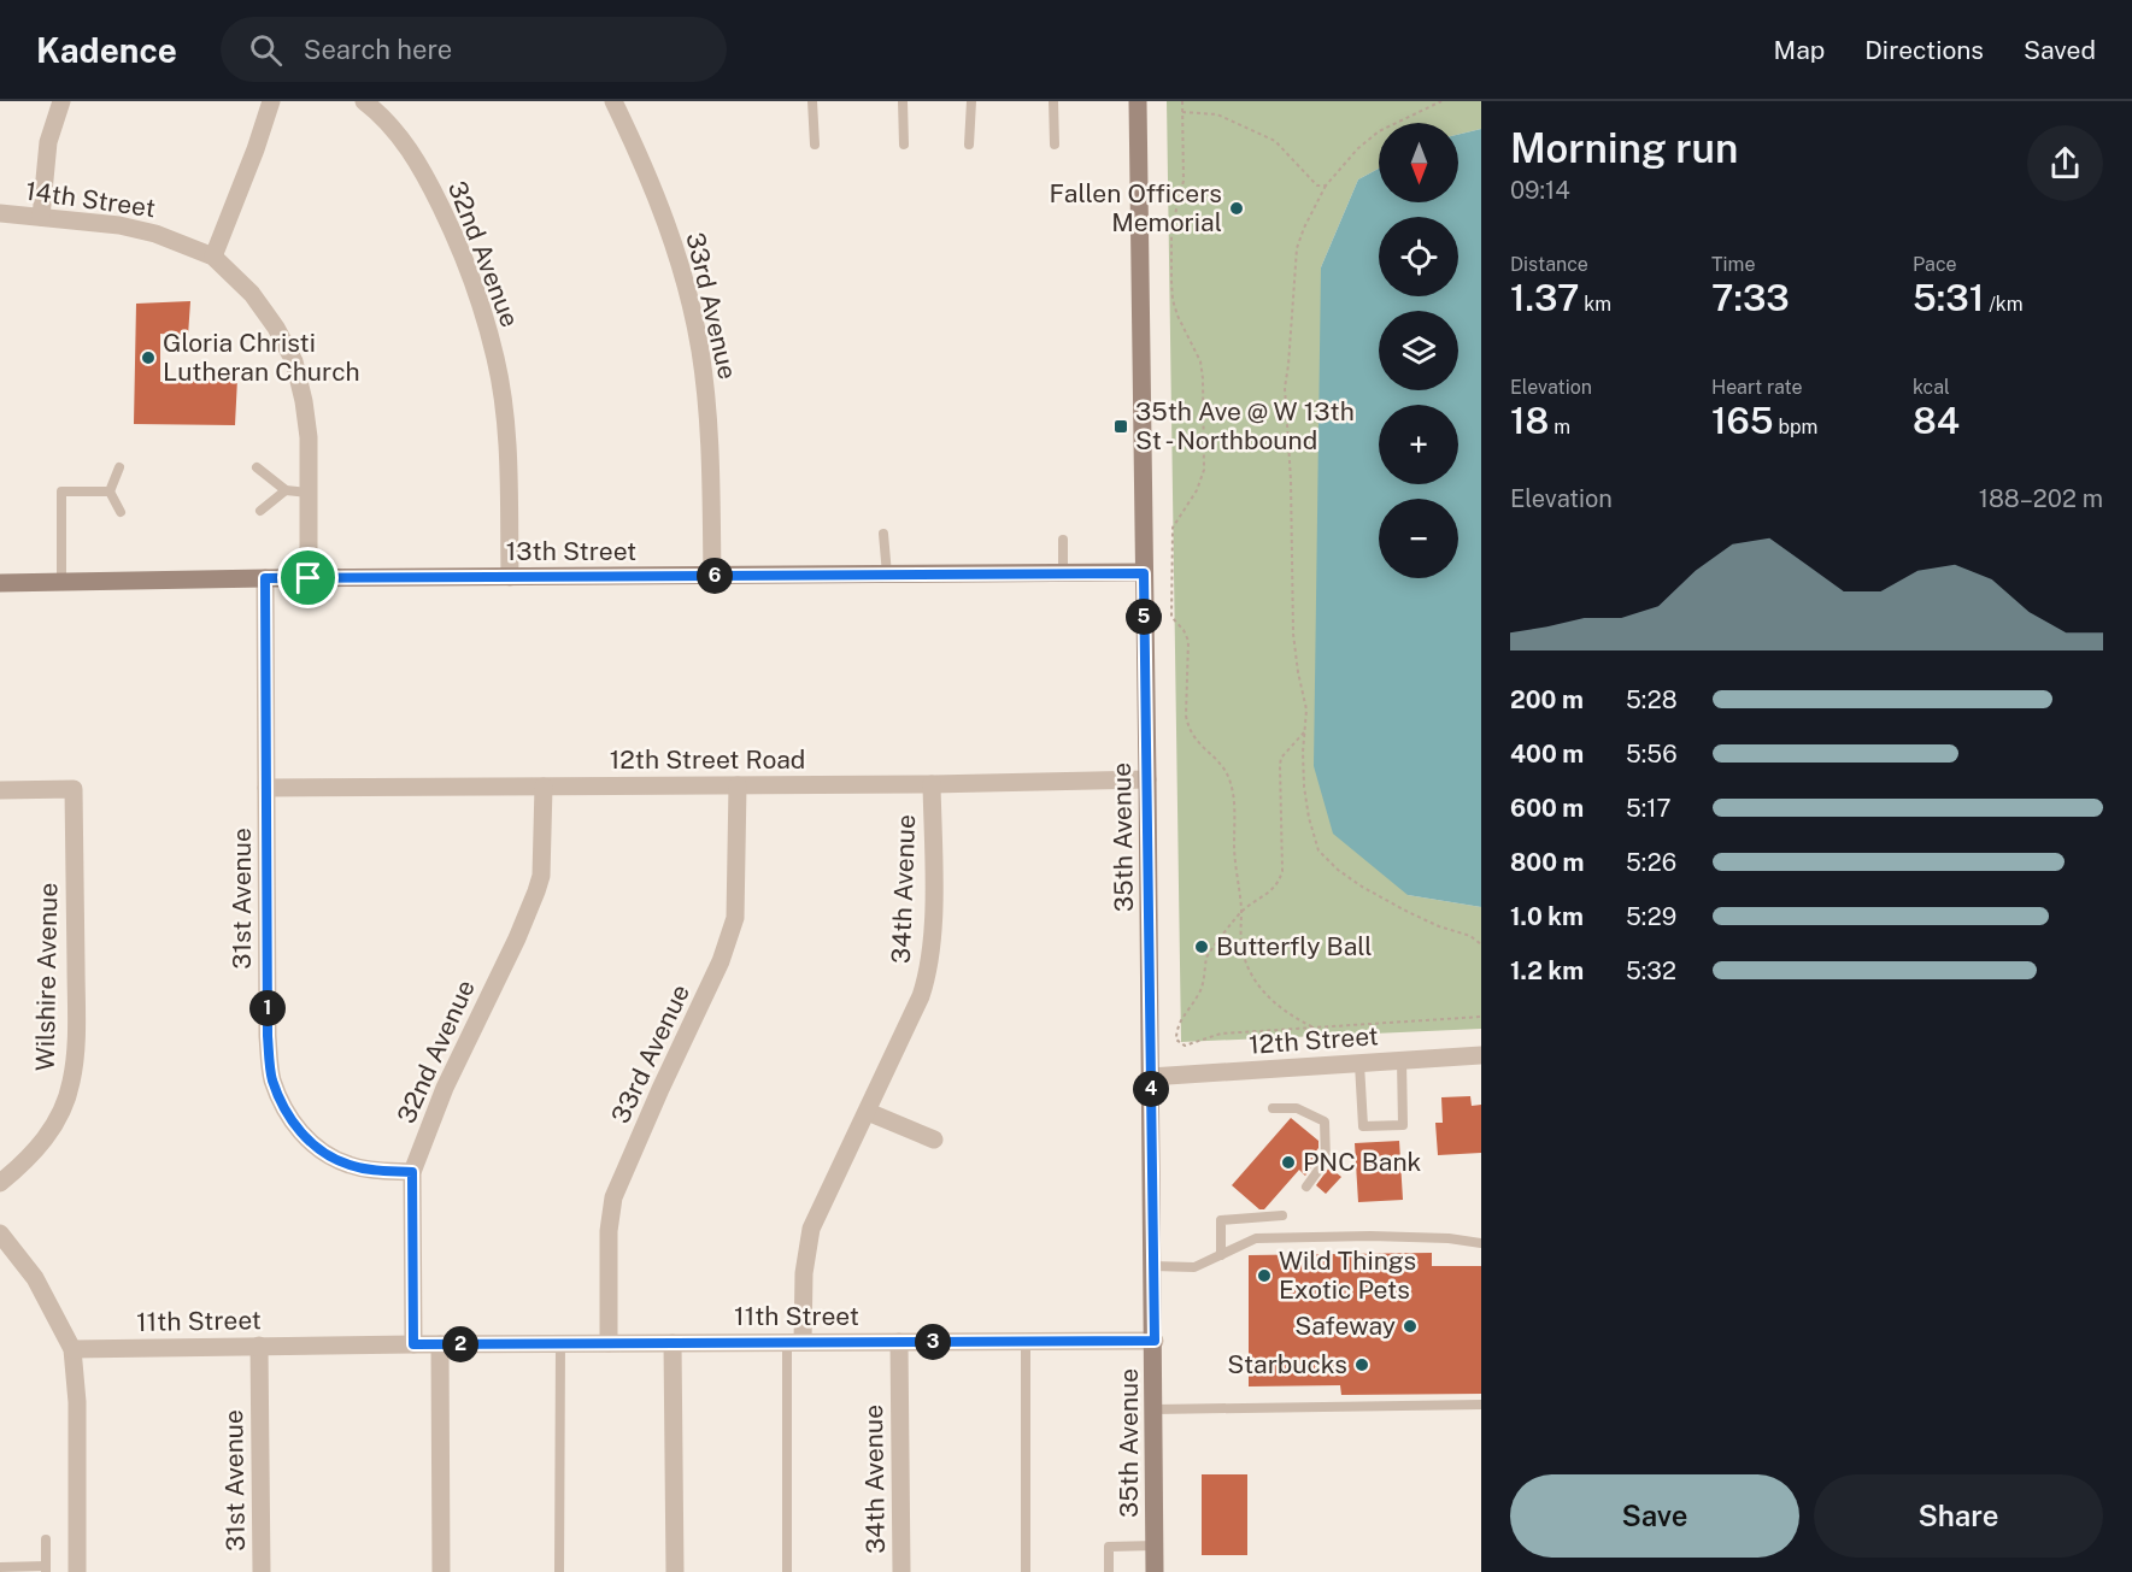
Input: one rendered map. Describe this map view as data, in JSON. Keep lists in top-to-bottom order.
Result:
{
  "streets": {
    "main road": ["13th Street", "35th Avenue"],
    "street": [
      "14th Street",
      "32nd Avenue",
      "33rd Avenue",
      "12th Street Road",
      "34th Avenue",
      "31st Avenue",
      "Wilshire Avenue",
      "12th Street",
      "11th Street"
    ]
  },
  "crossings": [
    ["32nd Avenue", "13th Street"],
    ["32nd Avenue", "12th Street Road"],
    ["32nd Avenue", "31st Avenue"],
    ["32nd Avenue", "11th Street"],
    ["33rd Avenue", "13th Street"],
    ["33rd Avenue", "12th Street Road"],
    ["33rd Avenue", "11th Street"],
    ["13th Street", "35th Avenue"],
    ["13th Street", "31st Avenue"],
    ["12th Street Road", "35th Avenue"],
    ["12th Street Road", "34th Avenue"],
    ["12th Street Road", "31st Avenue"],
    ["35th Avenue", "12th Street"],
    ["35th Avenue", "11th Street"],
    ["34th Avenue", "11th Street"],
    ["31st Avenue", "11th Street"]
  ],
  "places": {
    "other": [
      "Fallen Officers Memorial",
      "Gloria Christi Lutheran Church",
      "Butterfly Ball",
      "PNC Bank",
      "Wild Things Exotic Pets",
      "Safeway",
      "Starbucks"
    ],
    "transit": ["35th Ave @ W 13th St - Northbound"]
  },
  "north": "bottom",
  "page": {
    "header": "Kadence",
    "search": "Search here",
    "nav": ["Map", "Directions", "Saved"],
    "heading": ["Morning run", "09:14"],
    "map_buttons": ["+", "−"],
    "stats": [
      ["Distance", "1.37 km"],
      ["Time", "7:33"],
      ["Pace", "5:31 /km"],
      ["Elevation", "18 m"],
      ["Heart rate", "165 bpm"],
      ["kcal", "84"]
    ],
    "chart": ["Elevation", "188–202 m"],
    "pins": [
      "6",
      "5",
      "1",
      "4",
      "3",
      "2"
    ],
    "list": [
      {
        "name": "200 m",
        "note": "5:28"
      },
      {
        "name": "400 m",
        "note": "5:56"
      },
      {
        "name": "600 m",
        "note": "5:17"
      },
      {
        "name": "800 m",
        "note": "5:26"
      },
      {
        "name": "1.0 km",
        "note": "5:29"
      },
      {
        "name": "1.2 km",
        "note": "5:32"
      }
    ],
    "buttons": ["Save", "Share"]
  }
}
